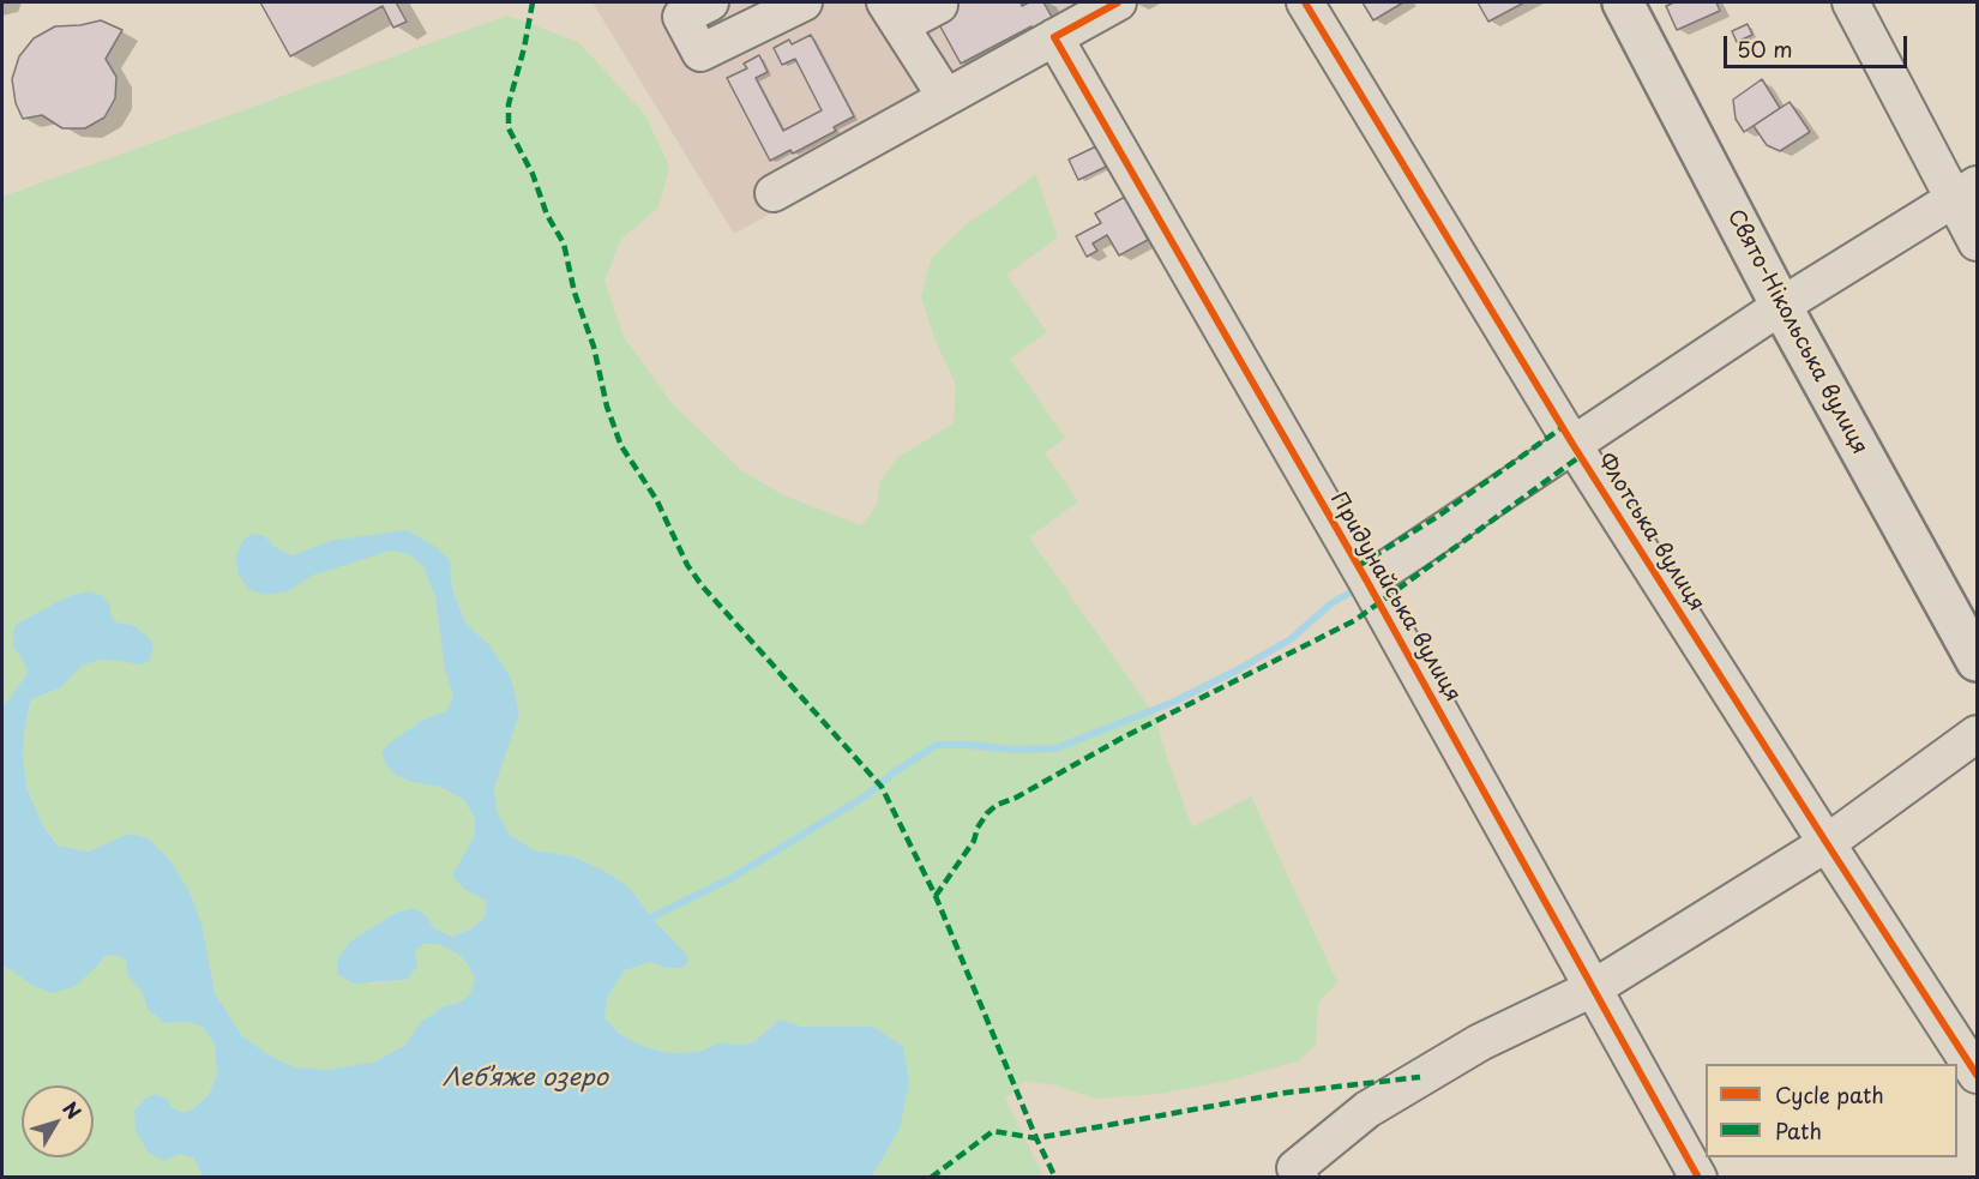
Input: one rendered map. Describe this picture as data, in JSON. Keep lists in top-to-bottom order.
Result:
{
  "streets": {
    "main road": ["Свято-Нікольська вулиця"],
    "street": ["Флотська вулиця", "Придунайська вулиця"]
  },
  "water": ["Леб’яже озеро"],
  "legend": ["Cycle path", "Path"],
  "scale_bar": "50 m",
  "north": "top right"
}
